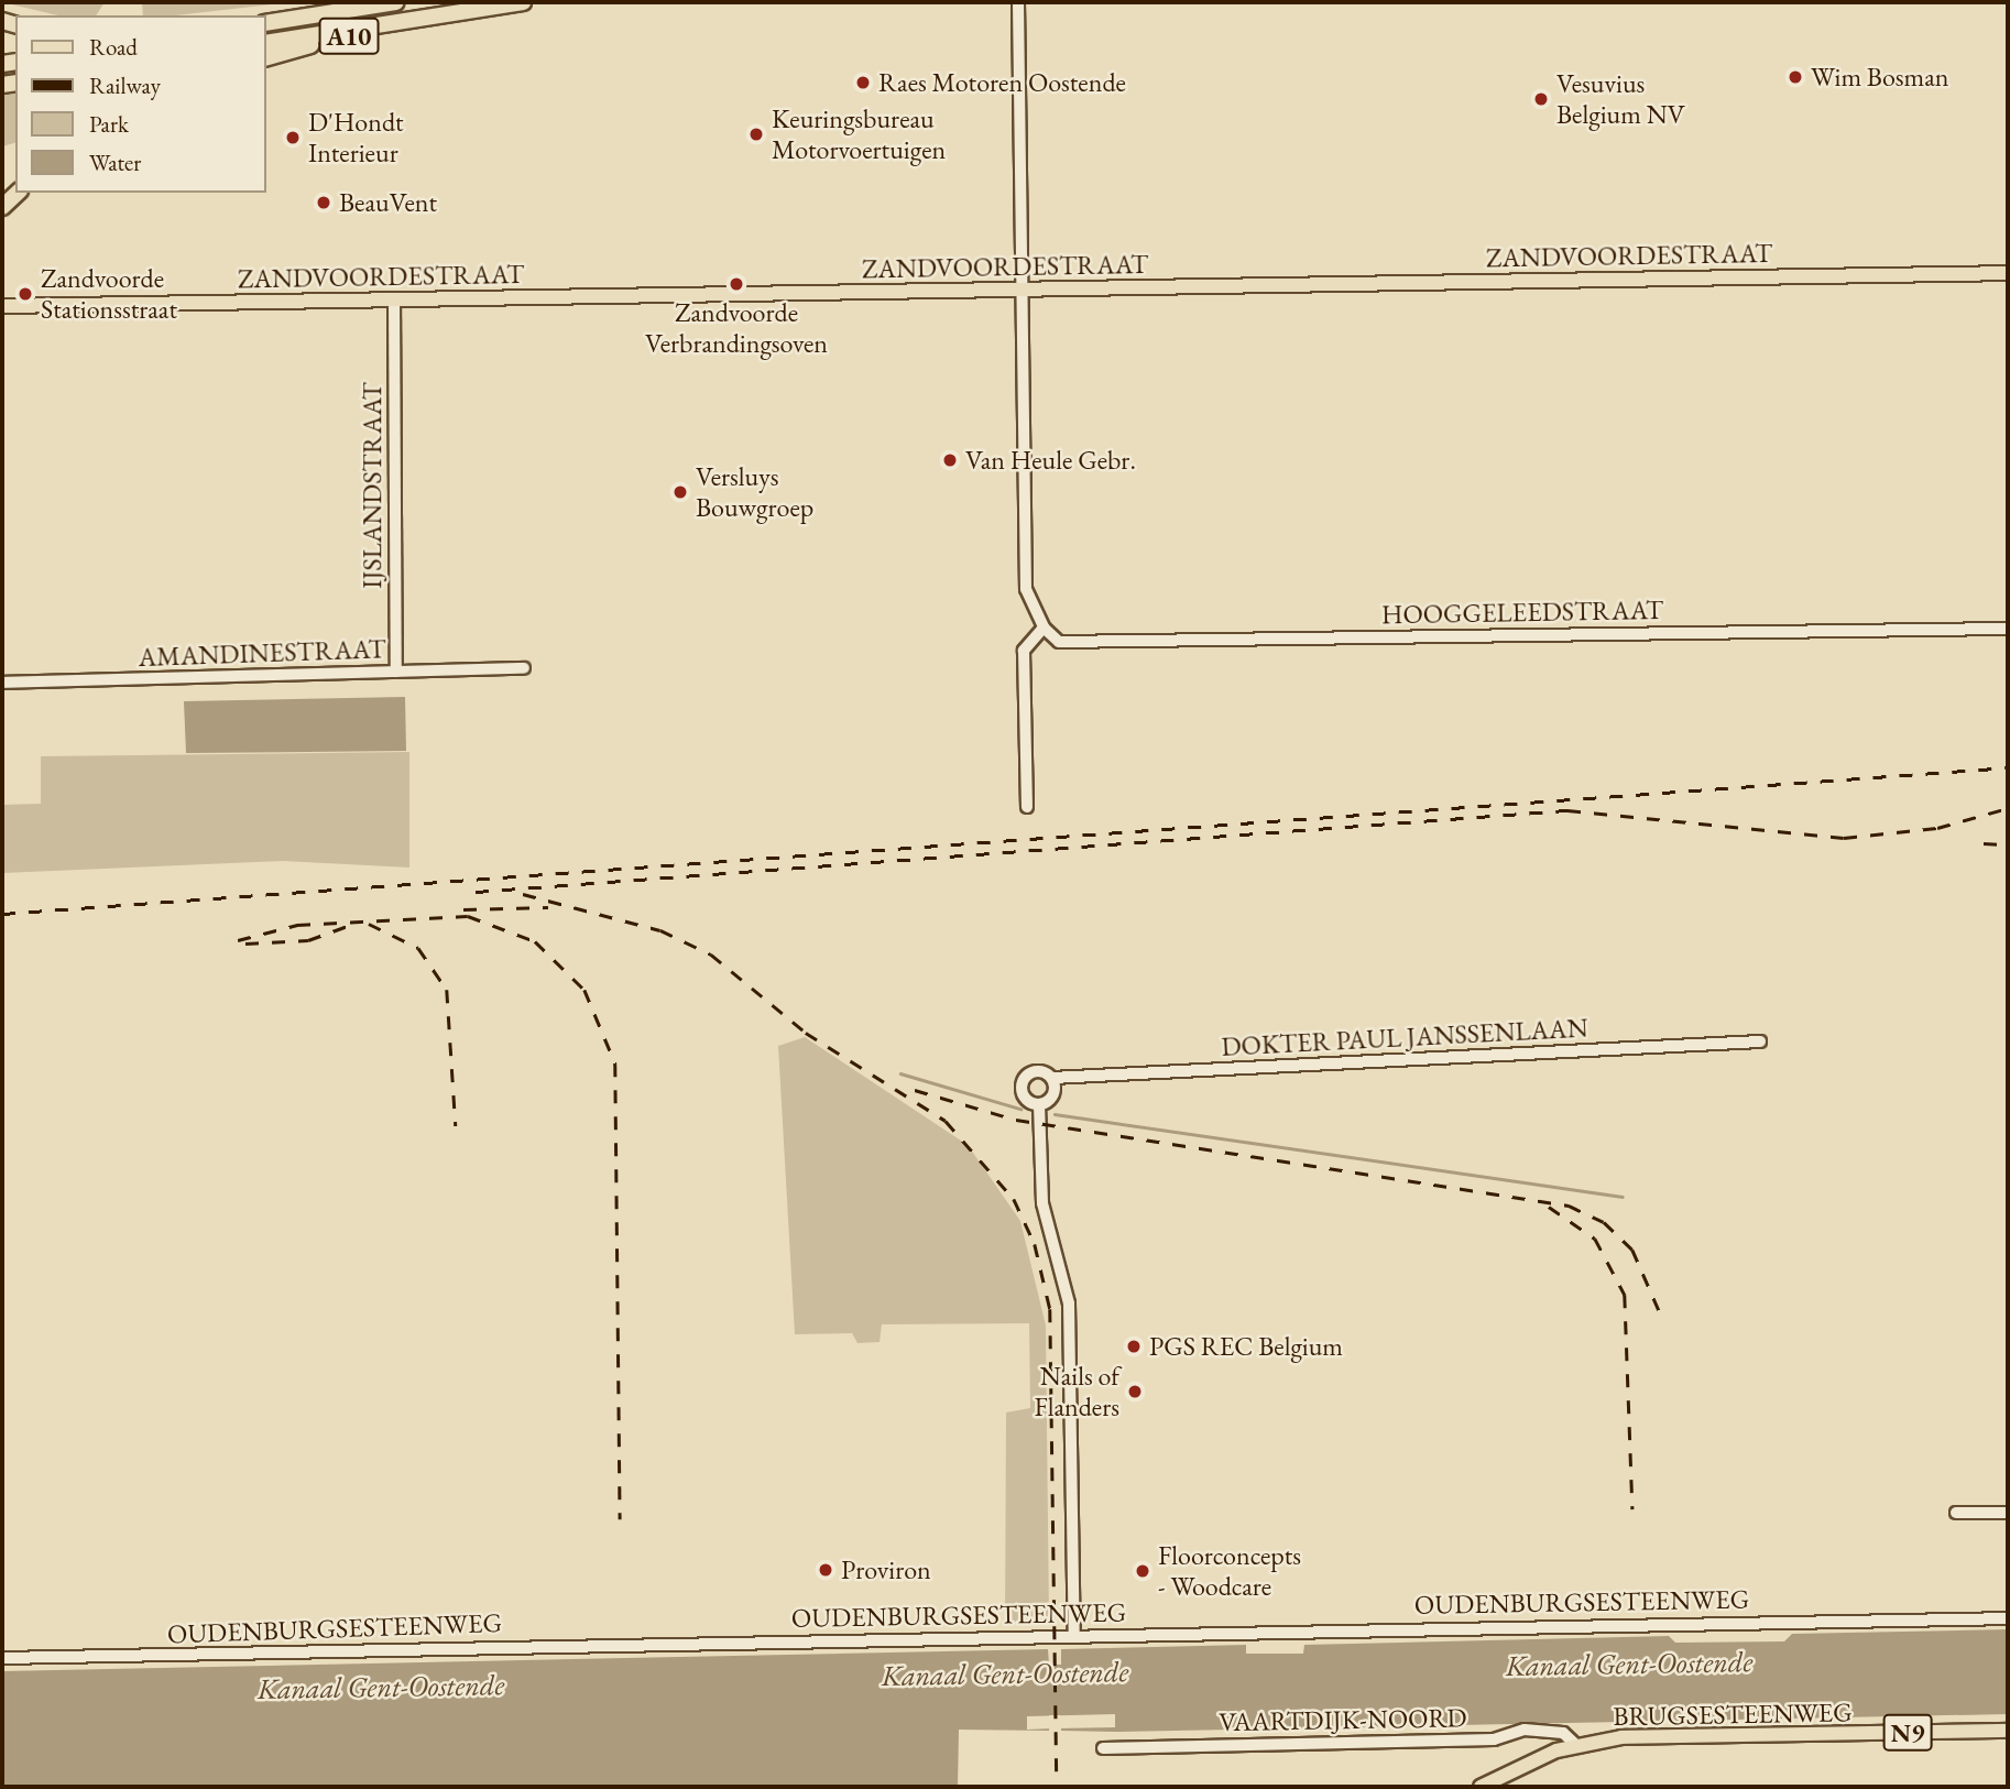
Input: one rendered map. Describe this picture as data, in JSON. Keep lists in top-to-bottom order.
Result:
{
  "streets": {
    "highway": ["A10"],
    "main road": ["ZANDVOORDESTRAAT", "BRUGSESTEENWEG", "N9"],
    "street": [
      "IJSLANDSTRAAT",
      "HOOGGELEEDSTRAAT",
      "AMANDINESTRAAT",
      "DOKTER PAUL JANSSENLAAN",
      "OUDENBURGSESTEENWEG",
      "VAARTDIJK-NOORD"
    ]
  },
  "crossings": [
    ["ZANDVOORDESTRAAT", "IJSLANDSTRAAT"],
    ["IJSLANDSTRAAT", "AMANDINESTRAAT"],
    ["DOKTER PAUL JANSSENLAAN", "OUDENBURGSESTEENWEG"],
    ["BRUGSESTEENWEG", "VAARTDIJK-NOORD"]
  ],
  "water": ["Kanaal Gent-Oostende"],
  "places": [
    "Wim Bosman",
    "Raes Motoren Oostende",
    "Vesuvius Belgium NV",
    "Keuringsbureau Motorvoertuigen",
    "D'Hondt Interieur",
    "BeauVent",
    "Zandvoorde Verbrandingsoven",
    "Zandvoorde Stationsstraat",
    "Van Heule Gebr.",
    "Versluys Bouwgroep",
    "PGS REC Belgium",
    "Nails of Flanders",
    "Proviron",
    "Floorconcepts - Woodcare"
  ],
  "legend": [
    "Road",
    "Railway",
    "Park",
    "Water"
  ]
}
